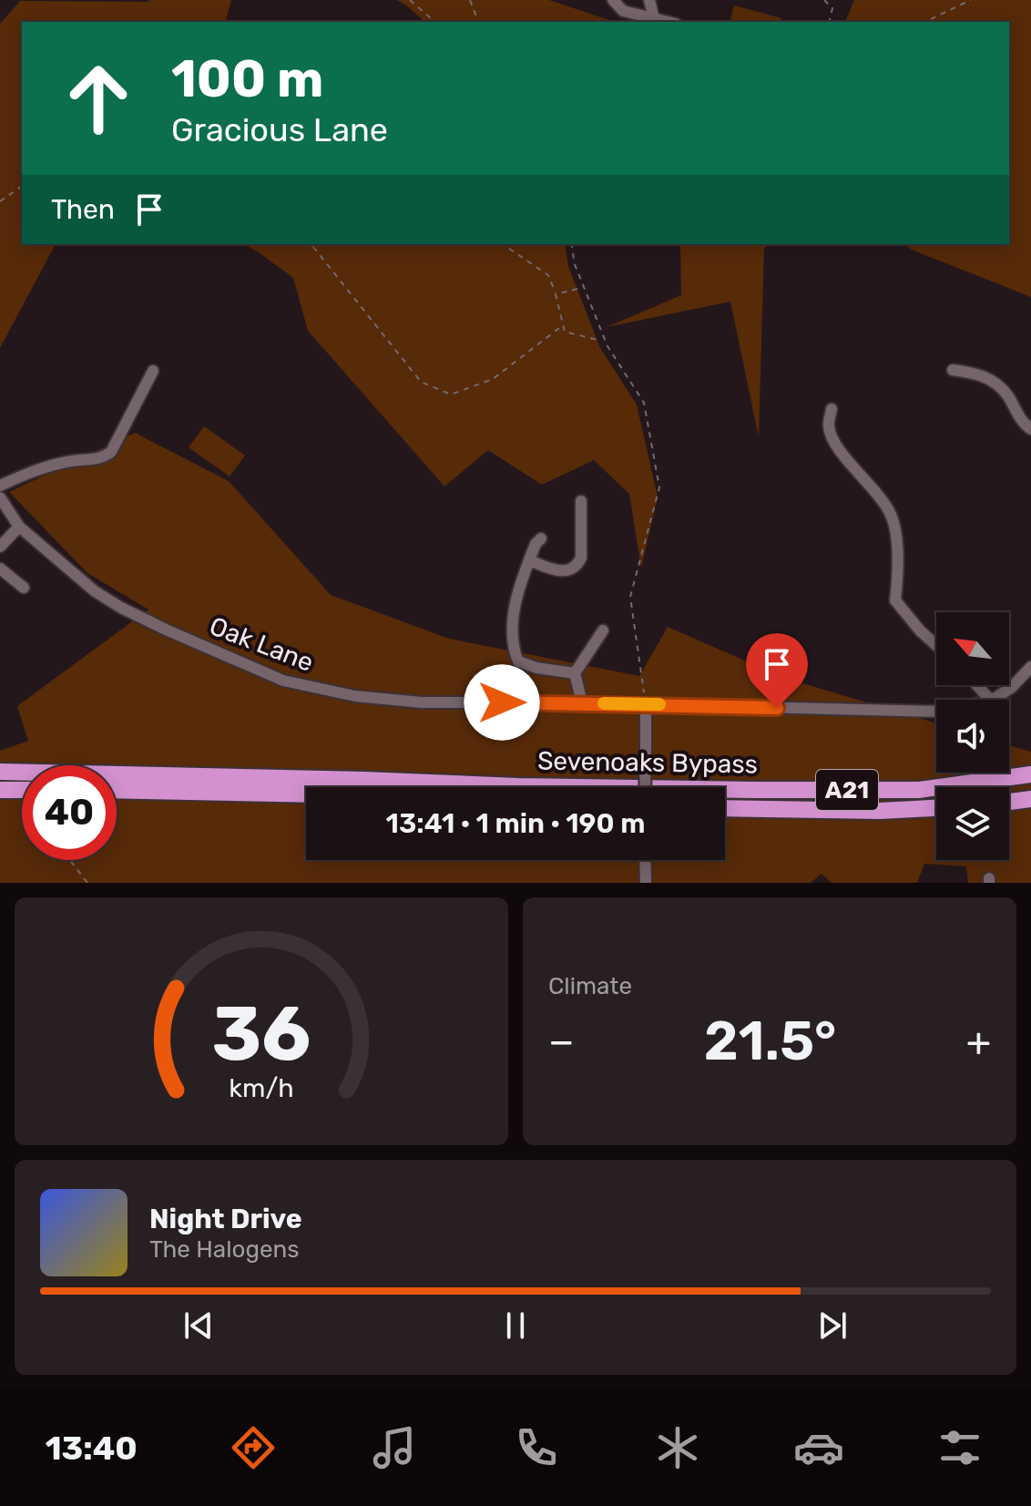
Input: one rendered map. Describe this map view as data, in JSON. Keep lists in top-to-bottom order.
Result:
{
  "streets": {
    "highway": ["Sevenoaks Bypass", "A21"],
    "street": ["Oak Lane"]
  },
  "north": "top left",
  "page": {
    "turn": ["100 m", "Gracious Lane"],
    "then": "Then",
    "limit": "40",
    "trip": "13:41 · 1 min · 190 m",
    "tile": "Climate",
    "heat": ["−", "21.5°", "+"],
    "song": ["Night Drive", "The Halogens"],
    "tabs": "13:40",
    "gauge": ["36", "km/h"]
  }
}
